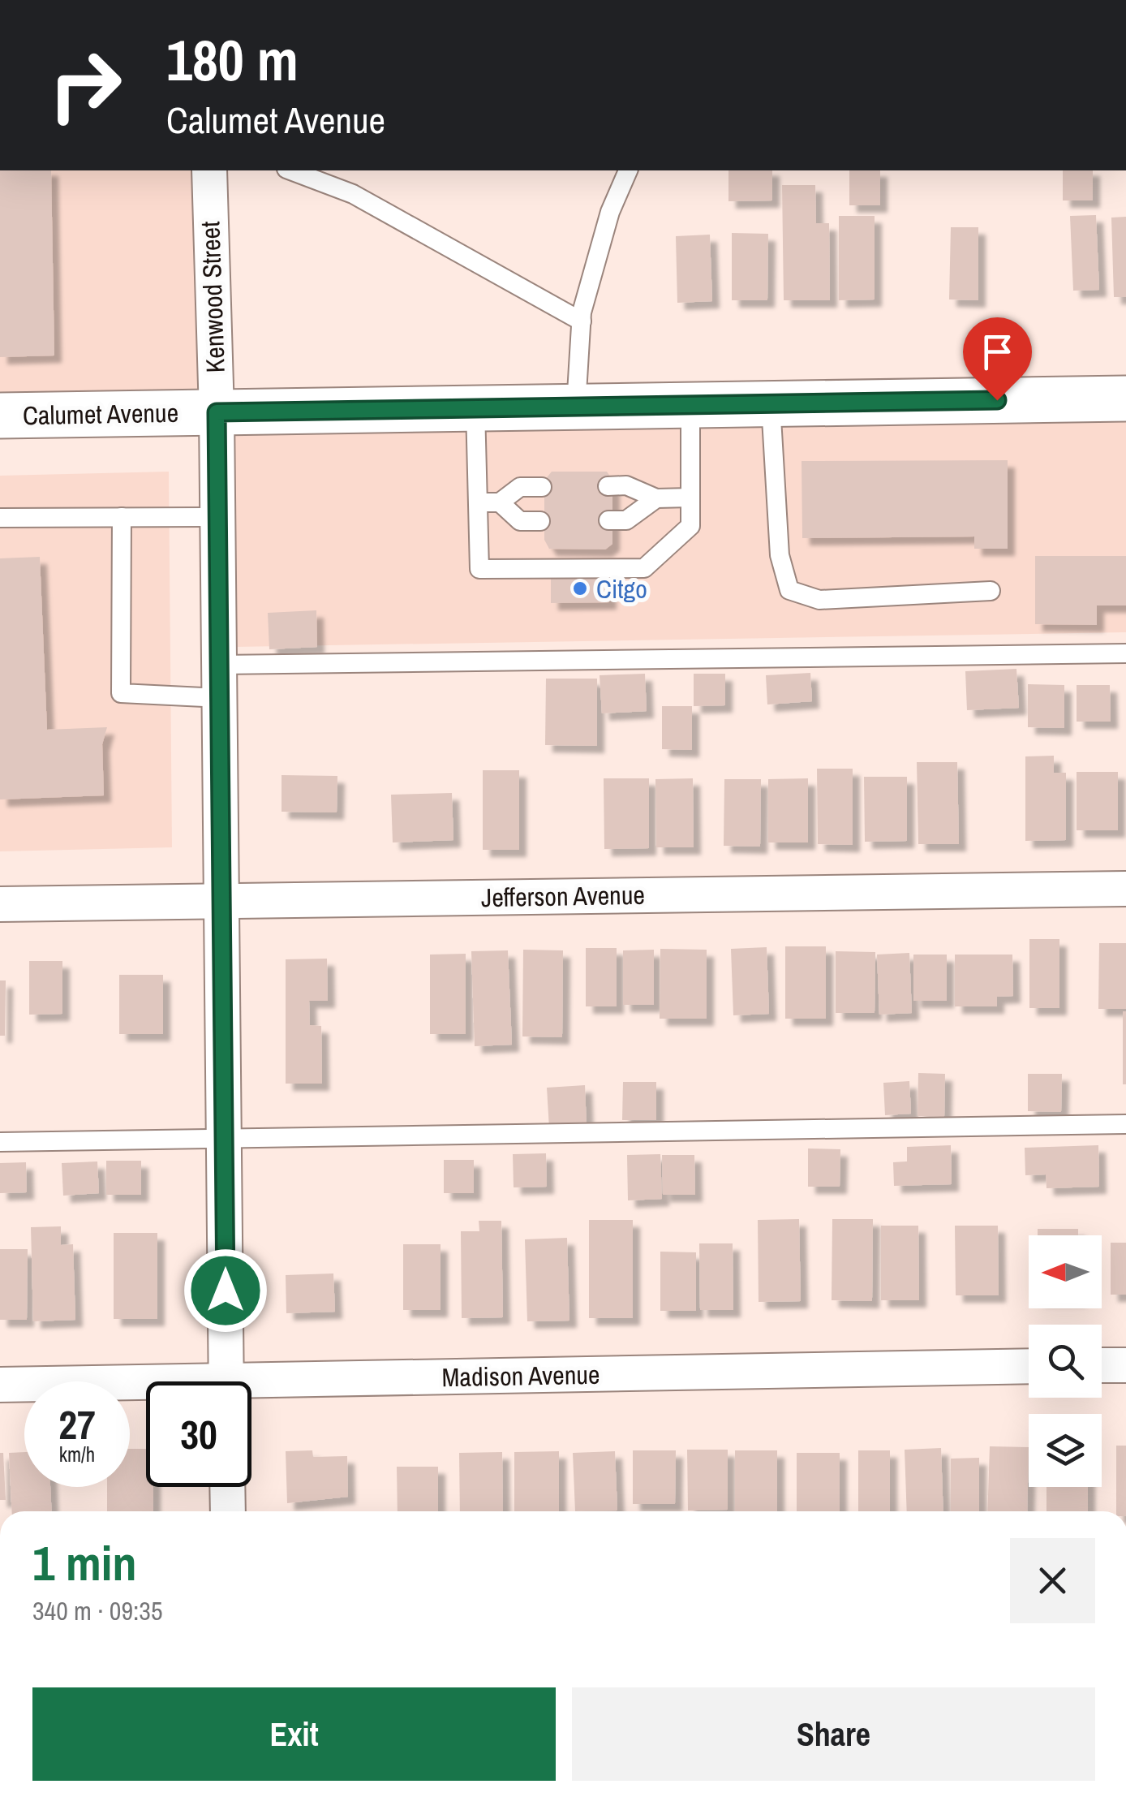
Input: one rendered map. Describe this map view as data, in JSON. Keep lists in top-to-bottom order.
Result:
{
  "streets": {
    "main road": ["Calumet Avenue"],
    "street": ["Kenwood Street", "Jefferson Avenue", "Madison Avenue"]
  },
  "crossings": [
    ["Kenwood Street", "Calumet Avenue"],
    ["Kenwood Street", "Jefferson Avenue"]
  ],
  "places": ["Citgo"],
  "north": "left",
  "page": {
    "turn": ["180 m", "Calumet Avenue"],
    "speed": "27 km/h",
    "limit": "30",
    "heading": ["1 min", "340 m · 09:35"],
    "buttons": ["Exit", "Share"]
  }
}
